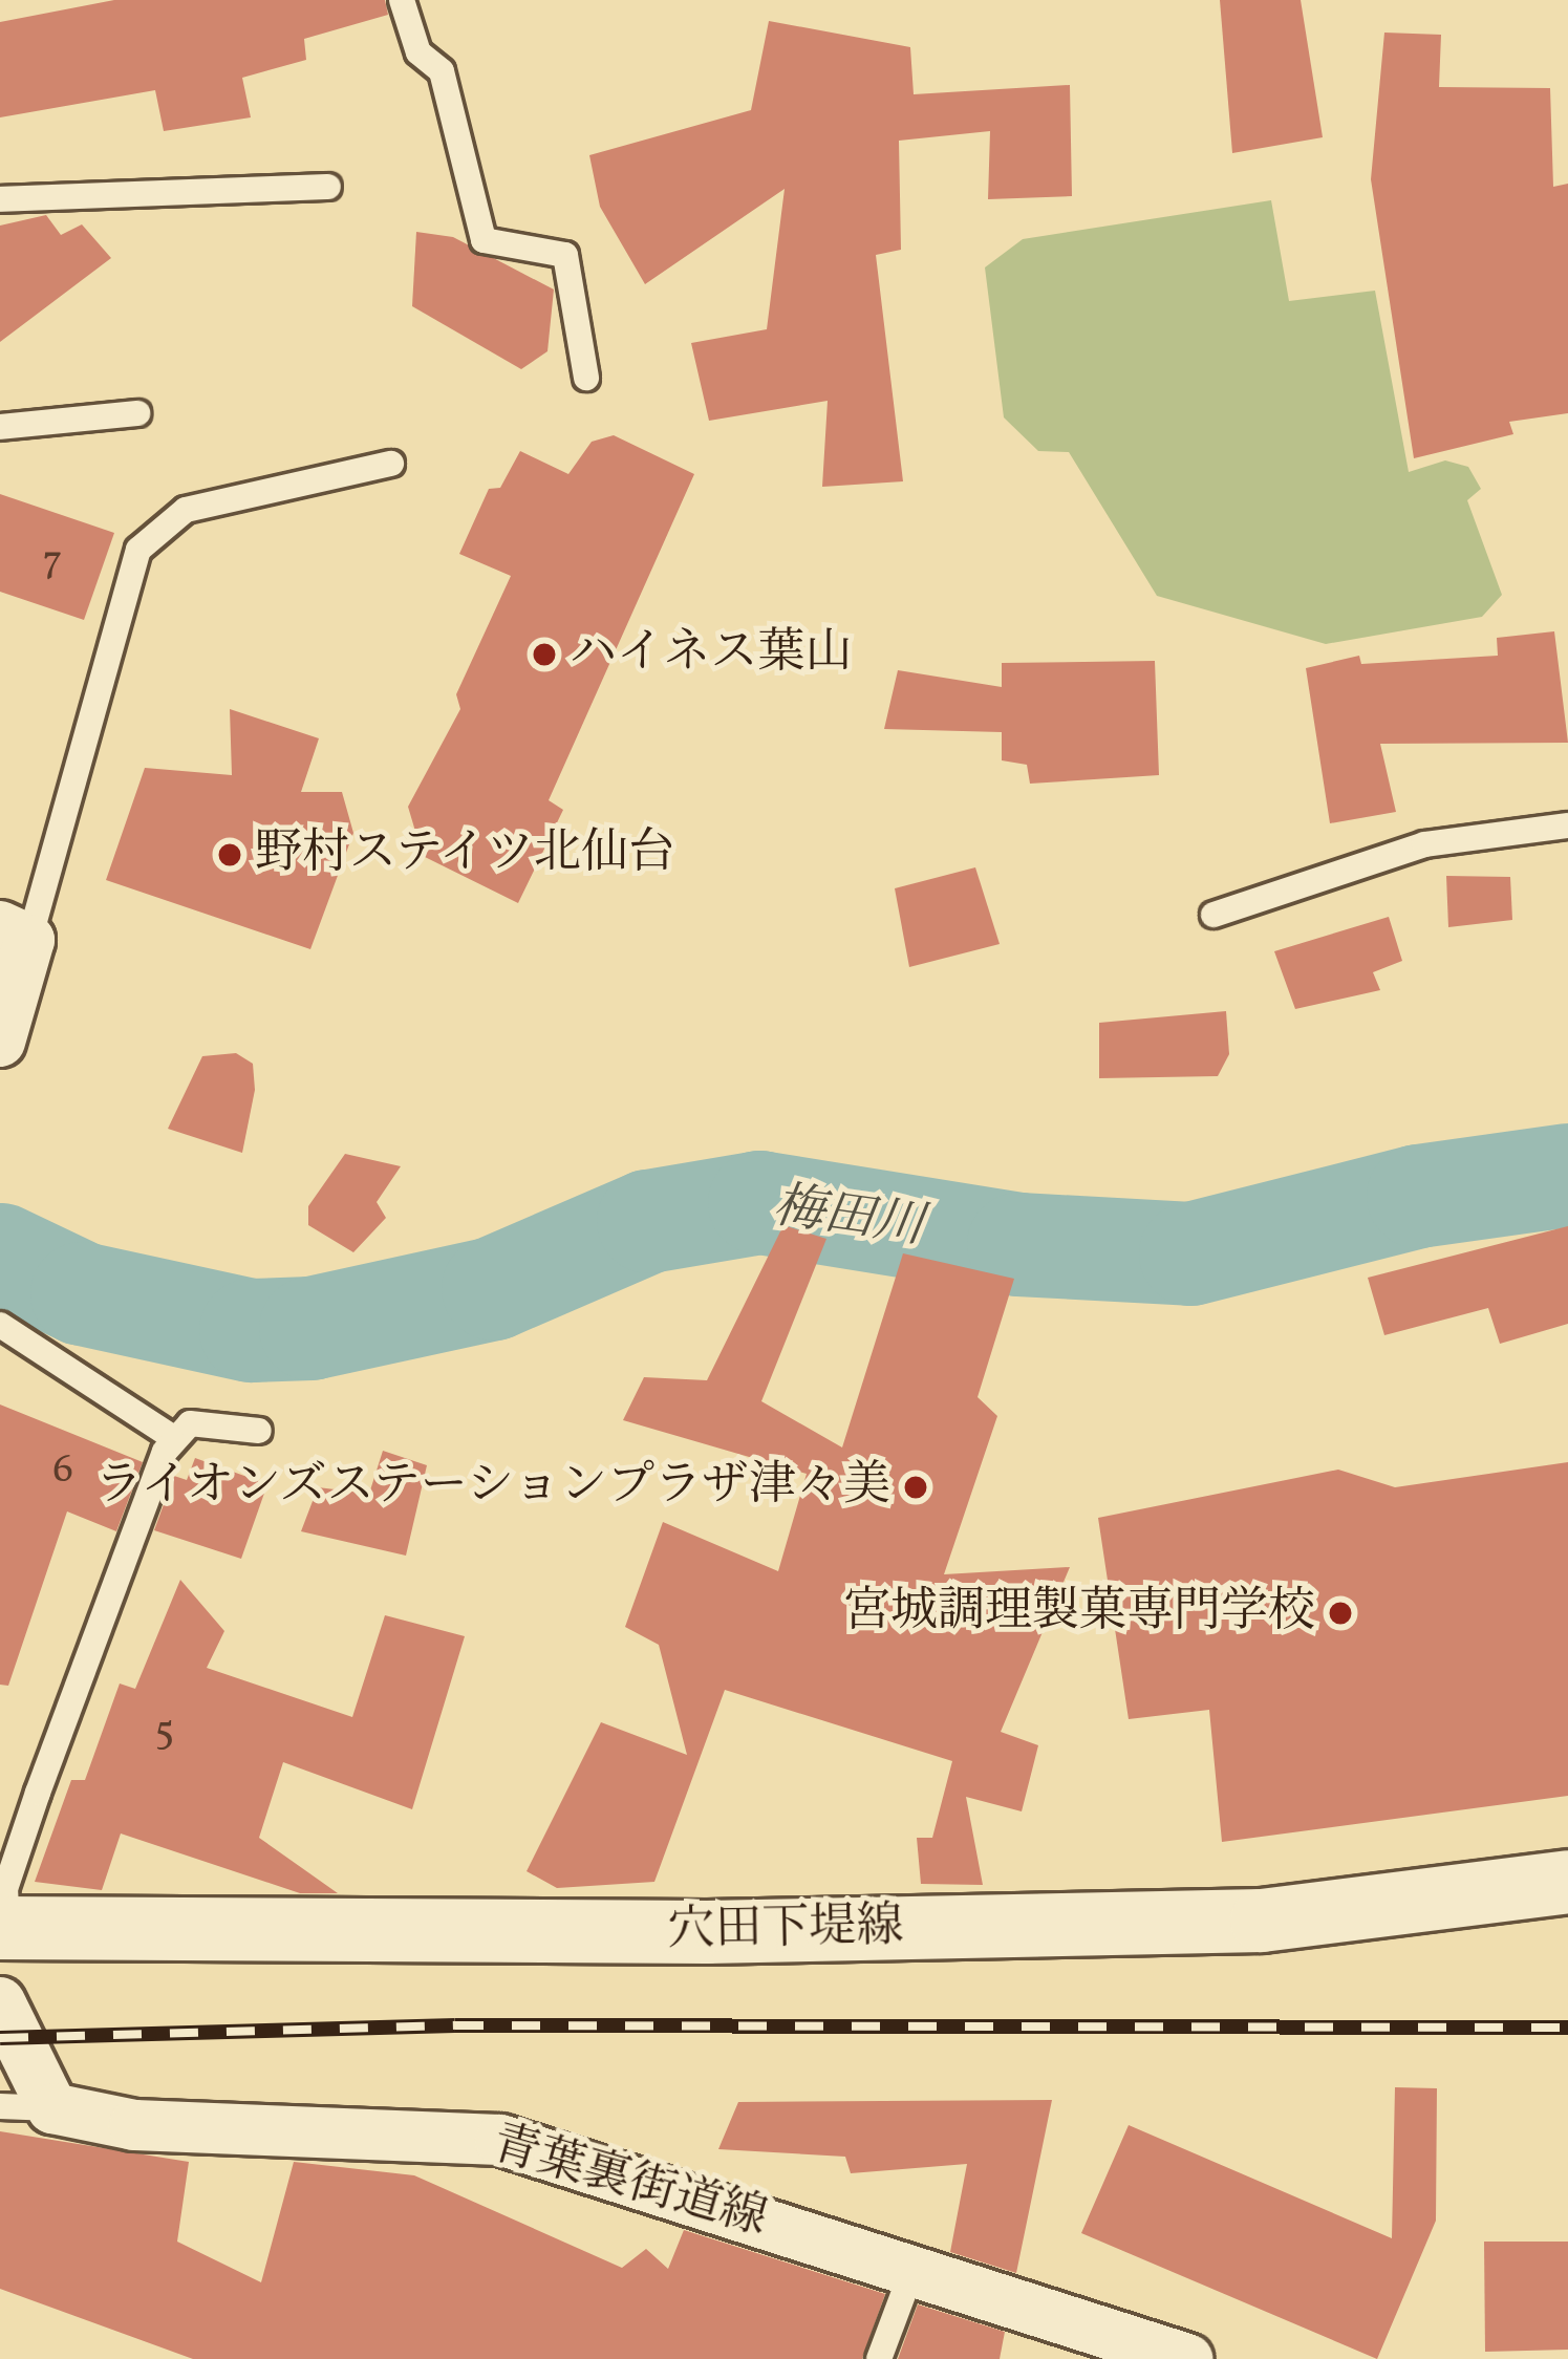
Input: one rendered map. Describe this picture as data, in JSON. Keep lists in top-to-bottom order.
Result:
{
  "streets": {
    "street": ["穴田下堤線", "青葉裏街道線"]
  },
  "water": ["梅田川"],
  "places": [
    "ハイネス葉山",
    "野村ステイツ北仙台",
    "ライオンズステーションプラザ津々美",
    "宮城調理製菓専門学校"
  ],
  "house_numbers": ["7", "6", "5"]
}
